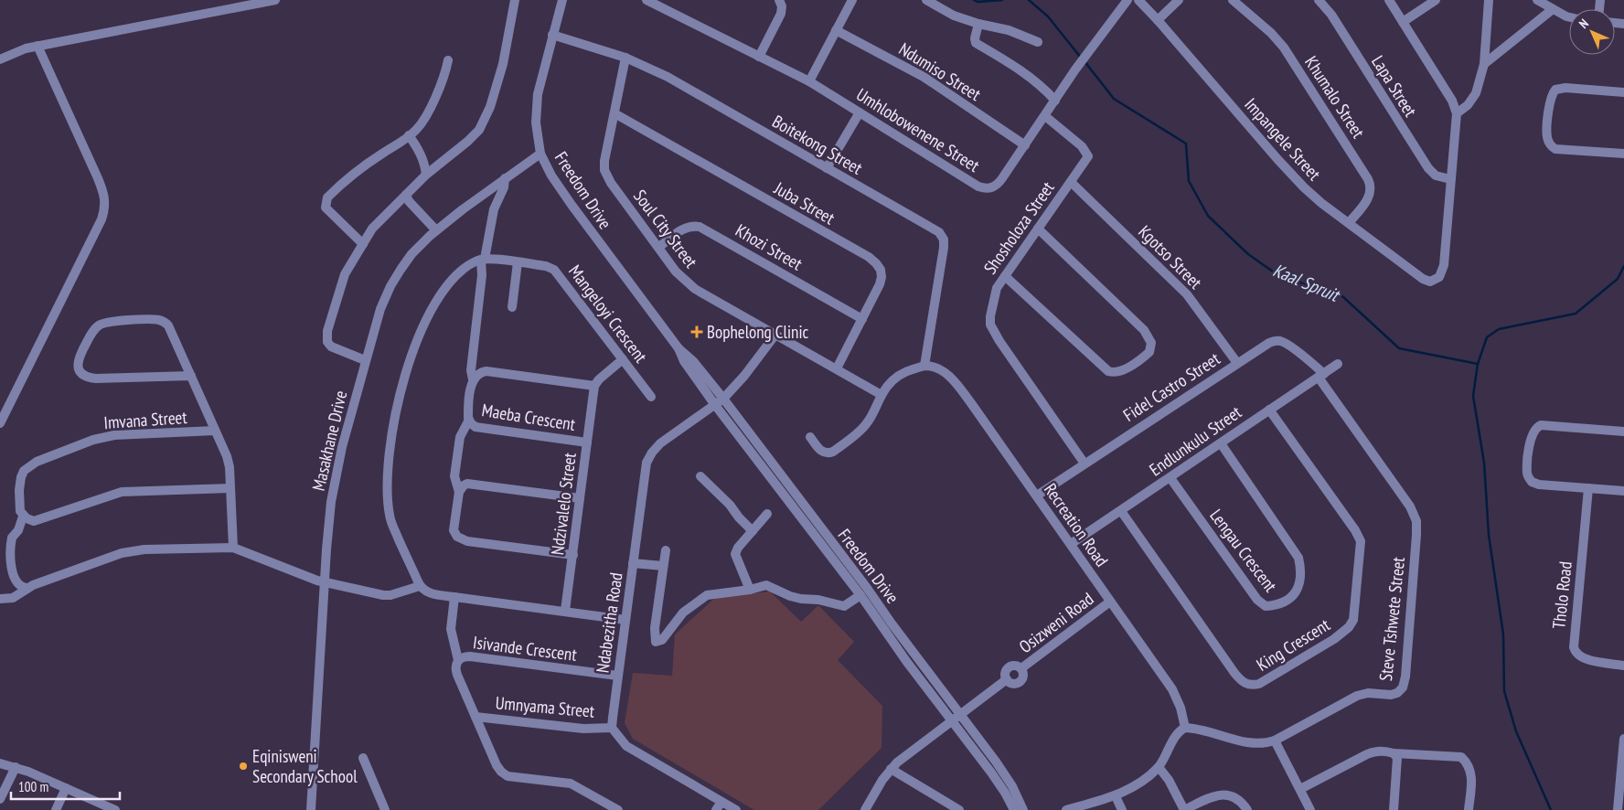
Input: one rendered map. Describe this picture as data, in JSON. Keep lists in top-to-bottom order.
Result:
{
  "streets": {
    "street": [
      "Ndumiso Street",
      "Lapa Street",
      "Khumalo Street",
      "Umhlobowenene Street",
      "Impangele Street",
      "Boitekong Street",
      "Freedom Drive",
      "Juba Street",
      "Shosholoza Street",
      "Soul City Street",
      "Khozi Street",
      "Kgotso Street",
      "Mangeloyi Crescent",
      "Fidel Castro Street",
      "Maeba Crescent",
      "Imvana Street",
      "Masakhane Drive",
      "Endlunkulu Street",
      "Ndzivalelo Street",
      "Recreation Road",
      "Lengau Crescent",
      "Tholo Road",
      "Steve Tshwete Street",
      "Ndabezitha Road",
      "Osizweni Road",
      "King Crescent",
      "Isivande Crescent",
      "Umnyama Street"
    ]
  },
  "crossings": [
    ["Ndumiso Street", "Umhlobowenene Street"],
    ["Lapa Street", "Impangele Street"],
    ["Khumalo Street", "Impangele Street"],
    ["Umhlobowenene Street", "Shosholoza Street"],
    ["Boitekong Street", "Freedom Drive"],
    ["Boitekong Street", "Soul City Street"],
    ["Boitekong Street", "Recreation Road"],
    ["Freedom Drive", "Masakhane Drive"],
    ["Freedom Drive", "Ndabezitha Road"],
    ["Juba Street", "Soul City Street"],
    ["Juba Street", "Khozi Street"],
    ["Shosholoza Street", "Kgotso Street"],
    ["Shosholoza Street", "Fidel Castro Street"],
    ["Soul City Street", "Khozi Street"],
    ["Soul City Street", "Ndabezitha Road"],
    ["Kgotso Street", "Fidel Castro Street"],
    ["Fidel Castro Street", "Endlunkulu Street"],
    ["Fidel Castro Street", "Recreation Road"],
    ["Fidel Castro Street", "Steve Tshwete Street"],
    ["Maeba Crescent", "Ndzivalelo Street"],
    ["Endlunkulu Street", "Recreation Road"],
    ["Endlunkulu Street", "Lengau Crescent"],
    ["Endlunkulu Street", "Steve Tshwete Street"],
    ["Endlunkulu Street", "King Crescent"],
    ["Recreation Road", "Steve Tshwete Street"],
    ["Recreation Road", "Osizweni Road"],
    ["Ndabezitha Road", "Isivande Crescent"],
    ["Ndabezitha Road", "Umnyama Street"],
    ["Isivande Crescent", "Umnyama Street"]
  ],
  "water": ["Kaal Spruit"],
  "places": {
    "health": ["Bophelong Clinic"],
    "other": ["Eqinisweni Secondary School"]
  },
  "scale_bar": "100 m",
  "north": "top left"
}
